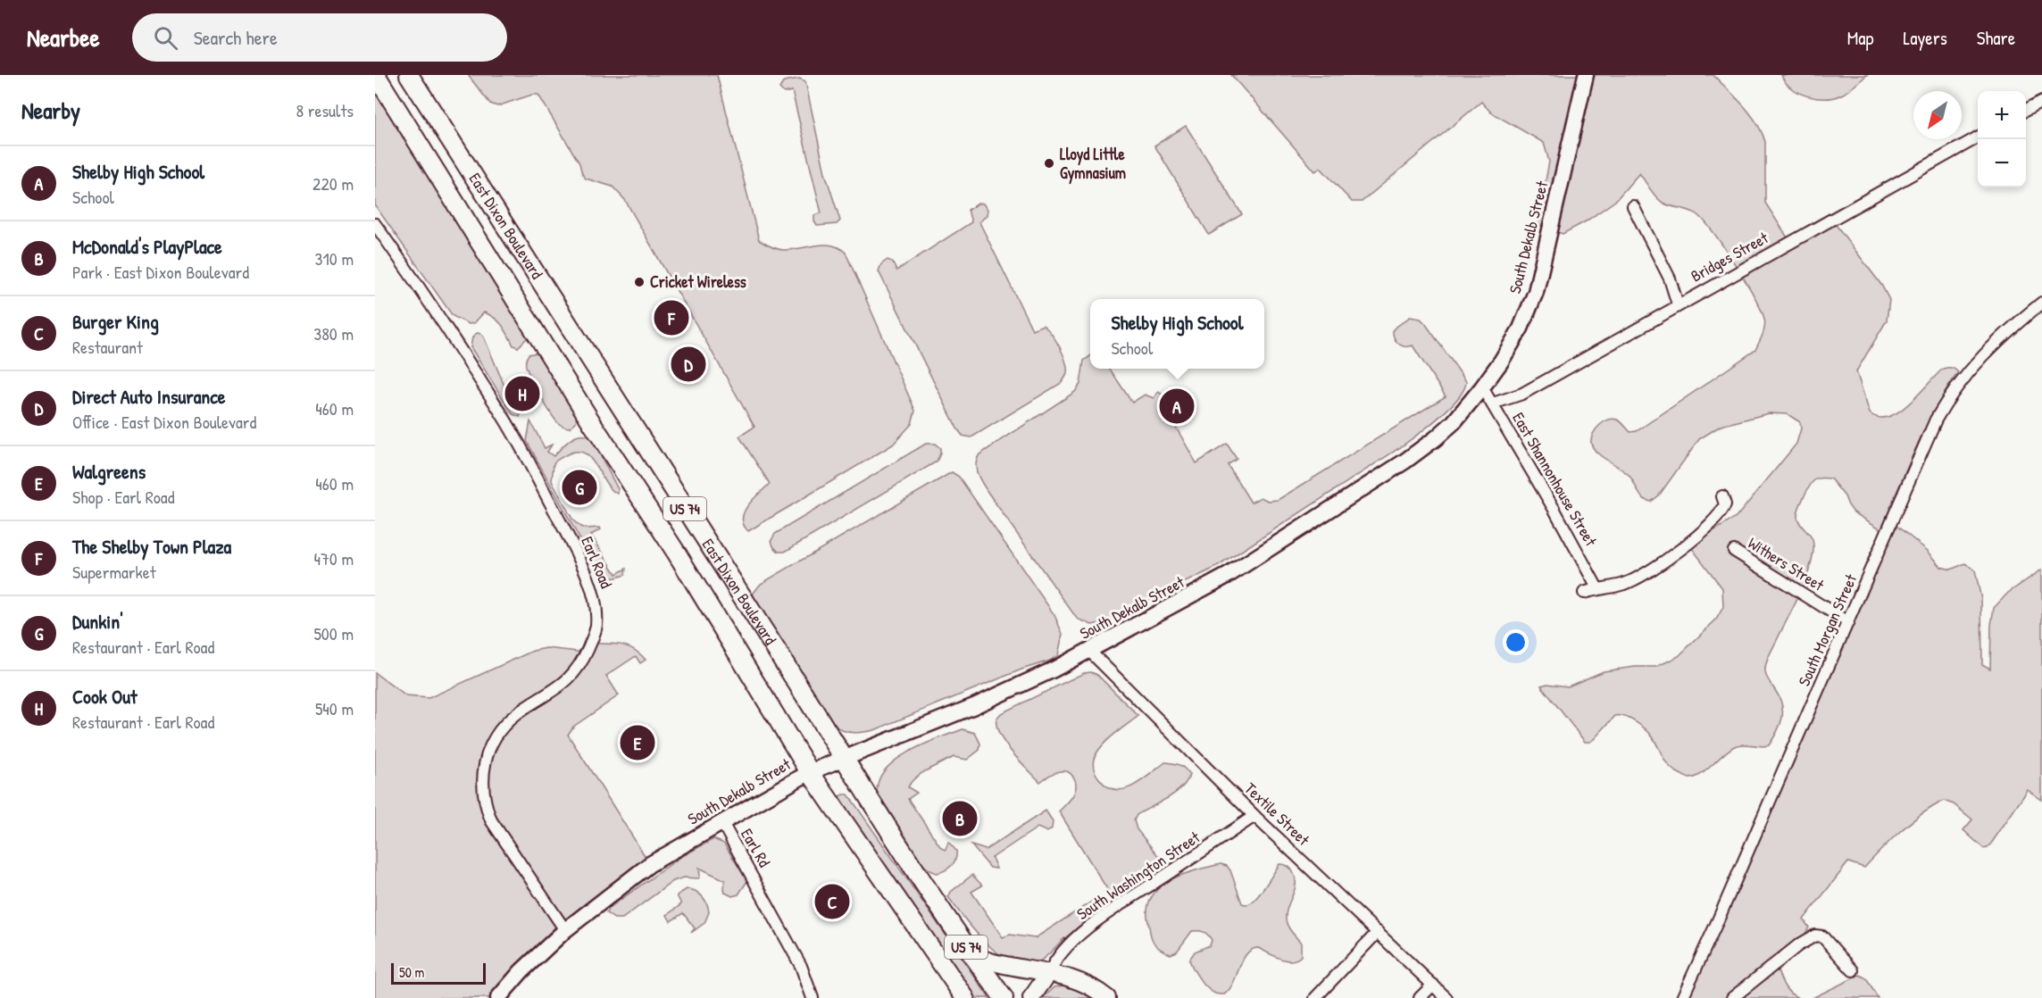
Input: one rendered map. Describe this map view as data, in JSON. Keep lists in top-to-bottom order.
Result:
{
  "streets": {
    "highway": ["East Dixon Boulevard", "US 74"],
    "main road": ["South Dekalb Street"],
    "street": [
      "Bridges Street",
      "East Shannonhouse Street",
      "Earl Road",
      "Withers Street",
      "South Morgan Street",
      "Textile Street",
      "Earl Rd",
      "South Washington Street"
    ]
  },
  "crossings": [
    ["East Dixon Boulevard", "South Dekalb Street"],
    ["South Dekalb Street", "East Shannonhouse Street"],
    ["South Dekalb Street", "Earl Road"],
    ["South Dekalb Street", "Textile Street"],
    ["South Dekalb Street", "Earl Rd"],
    ["Bridges Street", "East Shannonhouse Street"],
    ["Withers Street", "South Morgan Street"],
    ["Textile Street", "South Washington Street"]
  ],
  "places": ["Lloyd Little Gymnasium", "Cricket Wireless"],
  "scale_bar": "50 m",
  "north": "bottom left",
  "page": {
    "header": "Nearbee",
    "search": "Search here",
    "nav": ["Map", "Layers", "Share"],
    "heading": ["Nearby", "8 results"],
    "map_buttons": ["+", "−"],
    "list": [
      {
        "mark": "A",
        "name": "Shelby High School",
        "note": "School",
        "value": "220 m"
      },
      {
        "mark": "B",
        "name": "McDonald's PlayPlace",
        "note": "Park · East Dixon Boulevard",
        "value": "310 m"
      },
      {
        "mark": "C",
        "name": "Burger King",
        "note": "Restaurant",
        "value": "380 m"
      },
      {
        "mark": "D",
        "name": "Direct Auto Insurance",
        "note": "Office · East Dixon Boulevard",
        "value": "460 m"
      },
      {
        "mark": "E",
        "name": "Walgreens",
        "note": "Shop · Earl Road",
        "value": "460 m"
      },
      {
        "mark": "F",
        "name": "The Shelby Town Plaza",
        "note": "Supermarket",
        "value": "470 m"
      },
      {
        "mark": "G",
        "name": "Dunkin'",
        "note": "Restaurant · Earl Road",
        "value": "500 m"
      },
      {
        "mark": "H",
        "name": "Cook Out",
        "note": "Restaurant · Earl Road",
        "value": "540 m"
      }
    ],
    "pins": [
      "F",
      "D",
      "H",
      "A",
      "G",
      "E",
      "B",
      "C"
    ],
    "popup": ["Shelby High School", "School"],
    "scale": "50 m"
  }
}
